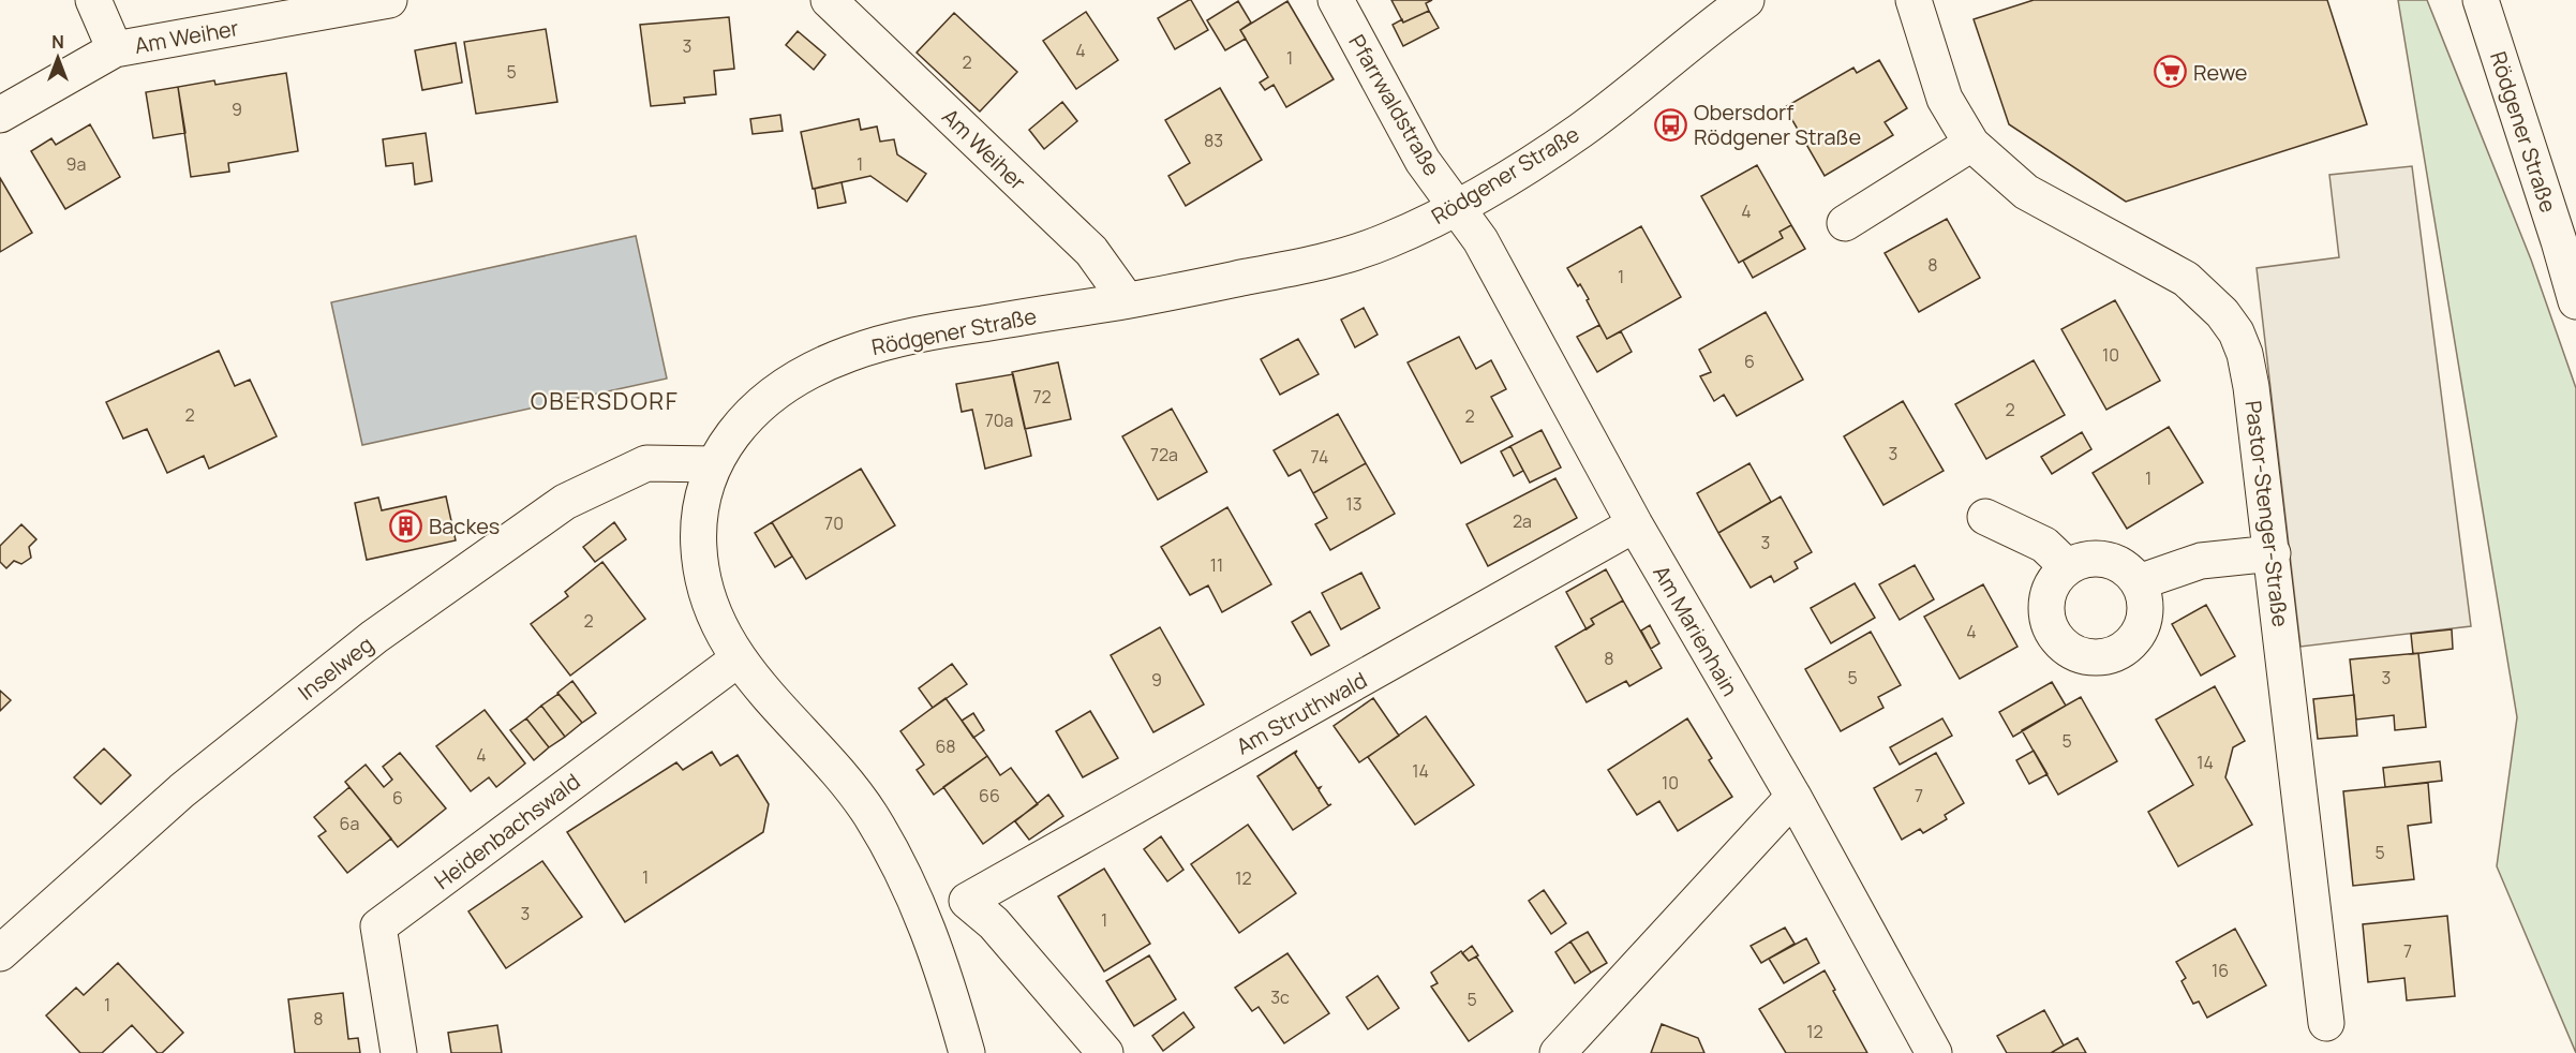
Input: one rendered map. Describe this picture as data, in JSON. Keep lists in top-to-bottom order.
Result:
{
  "streets": {
    "street": [
      "Am Weiher",
      "Pfarrwaldstraße",
      "Rödgener Straße",
      "Pastor-Stenger-Straße",
      "Am Marienhain",
      "Inselweg",
      "Am Struthwald",
      "Heidenbachswald"
    ]
  },
  "crossings": [
    ["Am Weiher", "Rödgener Straße"],
    ["Pfarrwaldstraße", "Rödgener Straße"],
    ["Pfarrwaldstraße", "Am Marienhain"],
    ["Rödgener Straße", "Am Marienhain"],
    ["Rödgener Straße", "Inselweg"],
    ["Rödgener Straße", "Am Struthwald"],
    ["Rödgener Straße", "Heidenbachswald"],
    ["Am Marienhain", "Am Struthwald"]
  ],
  "districts": ["OBERSDORF"],
  "places": {
    "supermarket": ["Rewe"],
    "bus stop": ["Obersdorf Rödgener Straße"],
    "building": ["Backes"]
  },
  "house_numbers": [
    "3",
    "4",
    "1",
    "2",
    "5",
    "9",
    "83",
    "9a",
    "1",
    "4",
    "8",
    "1",
    "10",
    "6",
    "72",
    "2",
    "2",
    "2",
    "70a",
    "3",
    "72a",
    "74",
    "1",
    "13",
    "2a",
    "70",
    "3",
    "11",
    "2",
    "4",
    "8",
    "5",
    "3",
    "9",
    "5",
    "68",
    "4",
    "14",
    "14",
    "10",
    "66",
    "7",
    "6",
    "6a",
    "5",
    "1",
    "12",
    "3",
    "1",
    "7",
    "16",
    "3c",
    "5",
    "1",
    "8",
    "12"
  ],
  "north": "top"
}
